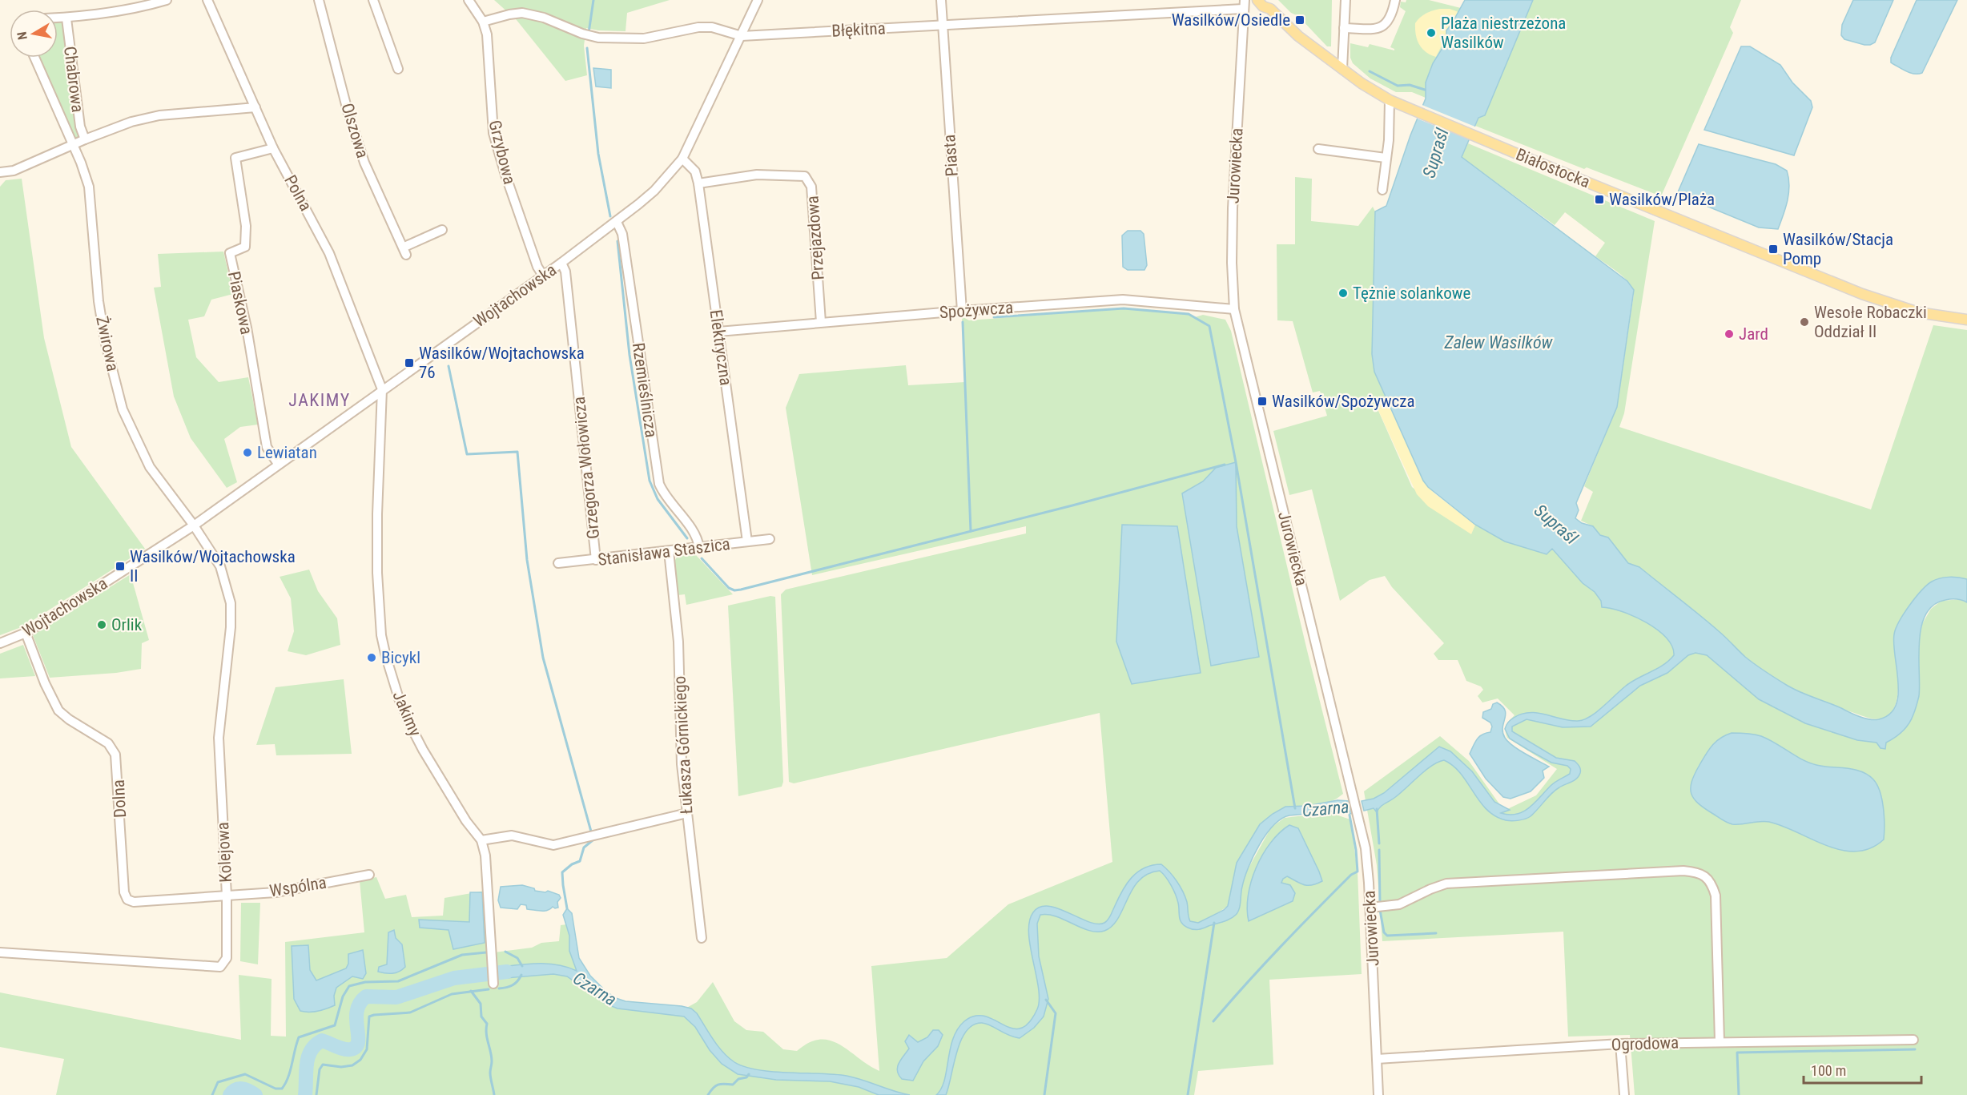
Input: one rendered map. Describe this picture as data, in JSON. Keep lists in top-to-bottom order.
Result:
{
  "streets": {
    "main road": ["Białostocka"],
    "street": [
      "Błękitna",
      "Chabrowa",
      "Olszowa",
      "Grzybowa",
      "Piasta",
      "Jurowiecka",
      "Polna",
      "Przejazdowa",
      "Wojtachowska",
      "Piaskowa",
      "Spożywcza",
      "Żwirowa",
      "Elektryczna",
      "Rzemieślnicza",
      "Grzegorza Wołowicza",
      "Stanisława Staszica",
      "Jakimy",
      "Łukasza Górnickiego",
      "Dolna",
      "Kolejowa",
      "Wspólna",
      "Ogrodowa"
    ]
  },
  "crossings": [
    ["Błękitna", "Grzybowa"],
    ["Błękitna", "Piasta"],
    ["Błękitna", "Jurowiecka"],
    ["Błękitna", "Wojtachowska"],
    ["Grzybowa", "Wojtachowska"],
    ["Piasta", "Spożywcza"],
    ["Jurowiecka", "Spożywcza"],
    ["Jurowiecka", "Ogrodowa"],
    ["Polna", "Wojtachowska"],
    ["Polna", "Piaskowa"],
    ["Polna", "Jakimy"],
    ["Przejazdowa", "Spożywcza"],
    ["Przejazdowa", "Elektryczna"],
    ["Wojtachowska", "Piaskowa"],
    ["Wojtachowska", "Żwirowa"],
    ["Wojtachowska", "Elektryczna"],
    ["Wojtachowska", "Rzemieślnicza"],
    ["Wojtachowska", "Grzegorza Wołowicza"],
    ["Wojtachowska", "Jakimy"],
    ["Wojtachowska", "Dolna"],
    ["Wojtachowska", "Kolejowa"],
    ["Spożywcza", "Elektryczna"],
    ["Żwirowa", "Kolejowa"],
    ["Elektryczna", "Stanisława Staszica"],
    ["Rzemieślnicza", "Stanisława Staszica"],
    ["Grzegorza Wołowicza", "Stanisława Staszica"],
    ["Stanisława Staszica", "Łukasza Górnickiego"],
    ["Dolna", "Kolejowa"],
    ["Dolna", "Wspólna"],
    ["Kolejowa", "Wspólna"]
  ],
  "districts": ["JAKIMY"],
  "water": ["Supraśl", "Zalew Wasilków", "Czarna"],
  "places": {
    "transit": [
      "Wasilków/Osiedle",
      "Wasilków/Plaża",
      "Wasilków/Stacja Pomp",
      "Wasilków/Wojtachowska 76",
      "Wasilków/Spożywcza",
      "Wasilków/Wojtachowska II"
    ],
    "other": [
      "Plaża niestrzeżona Wasilków",
      "Tężnie solankowe",
      "Wesołe Robaczki Oddział II",
      "Jard",
      "Lewiatan",
      "Orlik",
      "Bicykl"
    ]
  },
  "scale_bar": "100 m",
  "north": "left"
}
